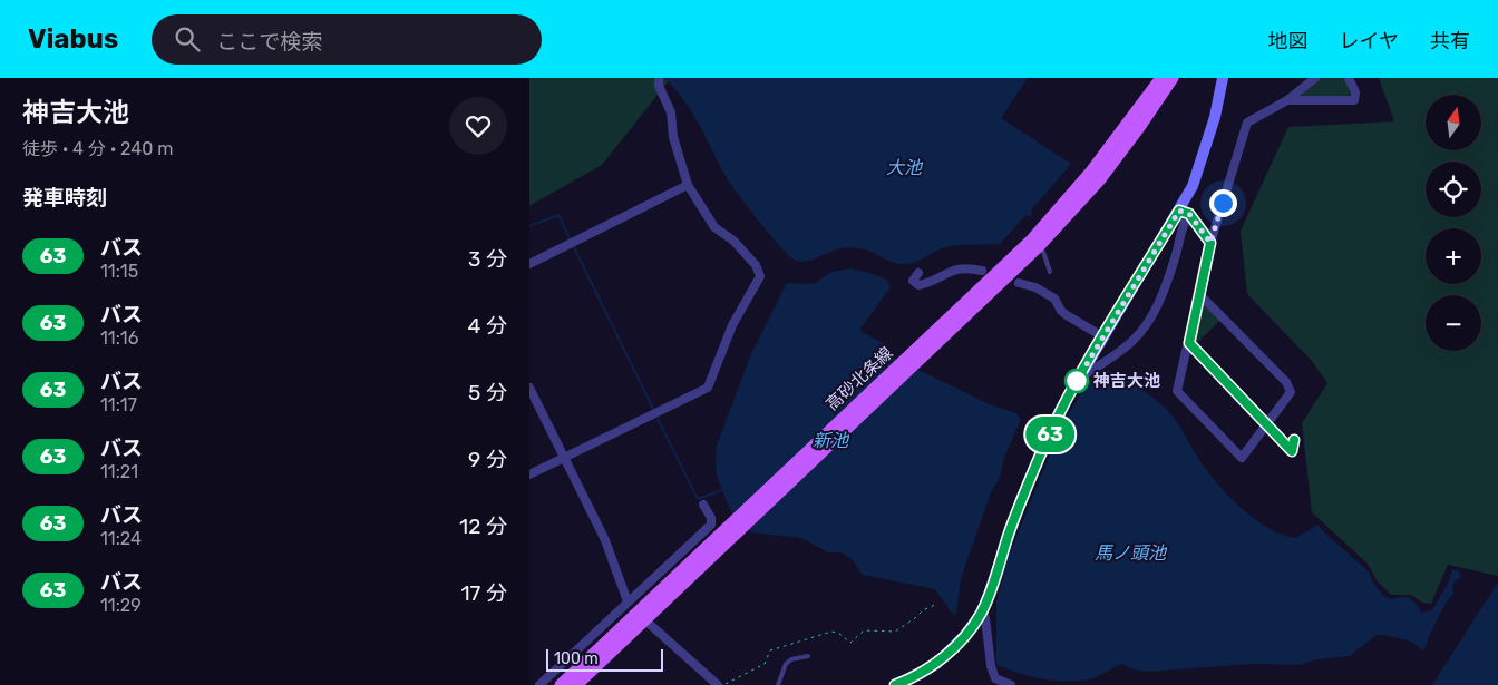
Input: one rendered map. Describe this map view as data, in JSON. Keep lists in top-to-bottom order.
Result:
{
  "streets": {
    "main road": ["高砂北条線"]
  },
  "water": ["大池", "新池", "馬ノ頭池"],
  "places": ["神吉大池"],
  "lines": ["bus line 63"],
  "scale_bar": "100 m",
  "north": "top",
  "page": {
    "header": "Viabus",
    "search": "ここで検索",
    "nav": ["地図", "レイヤ", "共有"],
    "heading": [
      ["神吉大池", "徒歩 · 4 分 · 240 m"],
      "発車時刻"
    ],
    "on_map": "63",
    "map_buttons": ["+", "−"],
    "list": [
      {
        "mark": "63",
        "name": "バス",
        "note": "11:15",
        "value": "3 分"
      },
      {
        "mark": "63",
        "name": "バス",
        "note": "11:16",
        "value": "4 分"
      },
      {
        "mark": "63",
        "name": "バス",
        "note": "11:17",
        "value": "5 分"
      },
      {
        "mark": "63",
        "name": "バス",
        "note": "11:21",
        "value": "9 分"
      },
      {
        "mark": "63",
        "name": "バス",
        "note": "11:24",
        "value": "12 分"
      },
      {
        "mark": "63",
        "name": "バス",
        "note": "11:29",
        "value": "17 分"
      }
    ],
    "scale": "100 m"
  }
}
